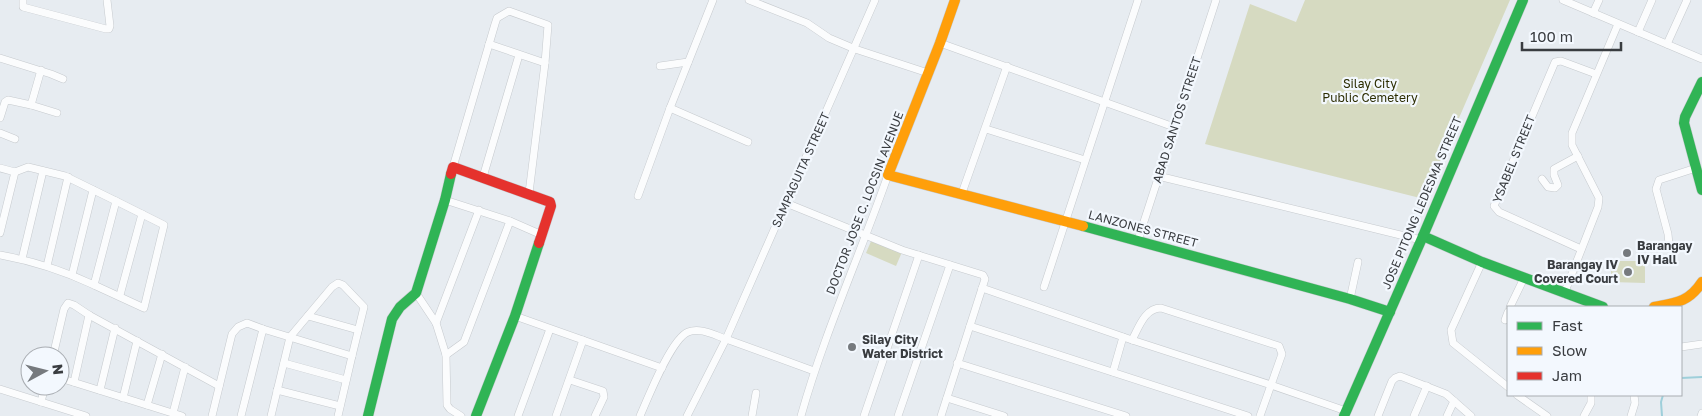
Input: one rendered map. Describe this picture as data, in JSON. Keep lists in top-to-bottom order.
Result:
{
  "streets": {
    "street": [
      "ABAD SANTOS STREET",
      "YSABEL STREET",
      "SAMPAGUITA STREET",
      "DOCTOR JOSE C. LOCSIN AVENUE",
      "JOSE PITONG LEDESMA STREET",
      "LANZONES STREET"
    ]
  },
  "crossings": [
    ["ABAD SANTOS STREET", "LANZONES STREET"],
    ["DOCTOR JOSE C. LOCSIN AVENUE", "LANZONES STREET"],
    ["JOSE PITONG LEDESMA STREET", "LANZONES STREET"]
  ],
  "parks": ["Silay City Public Cemetery"],
  "places": ["Barangay IV Hall", "Barangay IV Covered Court", "Silay City Water District"],
  "legend": ["Fast", "Slow", "Jam"],
  "scale_bar": "100 m",
  "north": "right"
}
